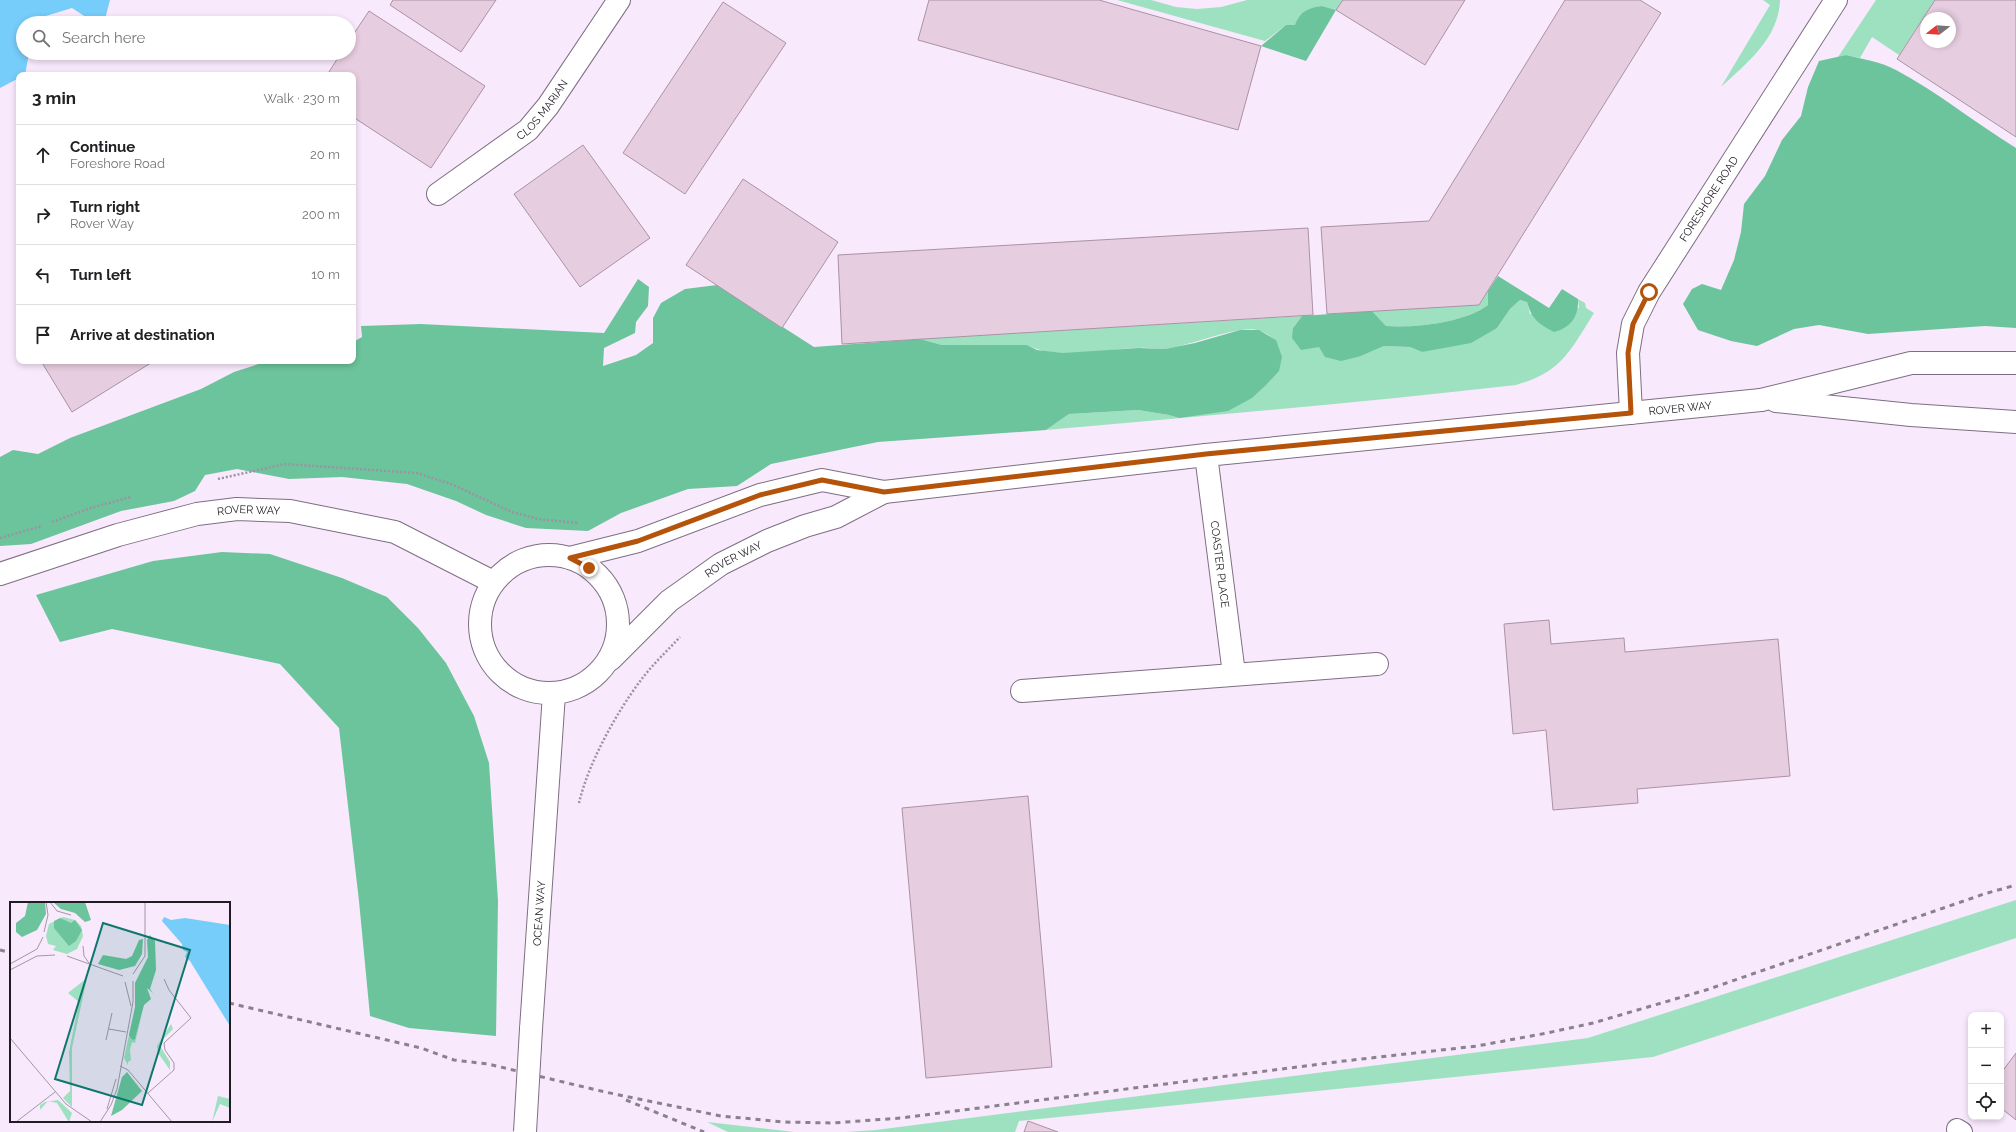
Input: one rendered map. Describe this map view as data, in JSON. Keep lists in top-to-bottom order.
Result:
{
  "streets": {
    "street": [
      "CLOS MARIAN",
      "FORESHORE ROAD",
      "ROVER WAY",
      "COASTER PLACE",
      "OCEAN WAY"
    ]
  },
  "crossings": [
    ["FORESHORE ROAD", "ROVER WAY"],
    ["ROVER WAY", "COASTER PLACE"],
    ["ROVER WAY", "OCEAN WAY"]
  ],
  "north": "left",
  "page": {
    "search": "Search here",
    "heading": ["3 min", "Walk · 230 m"],
    "list": [
      ["Continue", "Foreshore Road", "20 m"],
      ["Turn right", "Rover Way", "200 m"],
      ["Turn left", "10 m"],
      "Arrive at destination"
    ],
    "map_buttons": ["+", "−"]
  }
}
